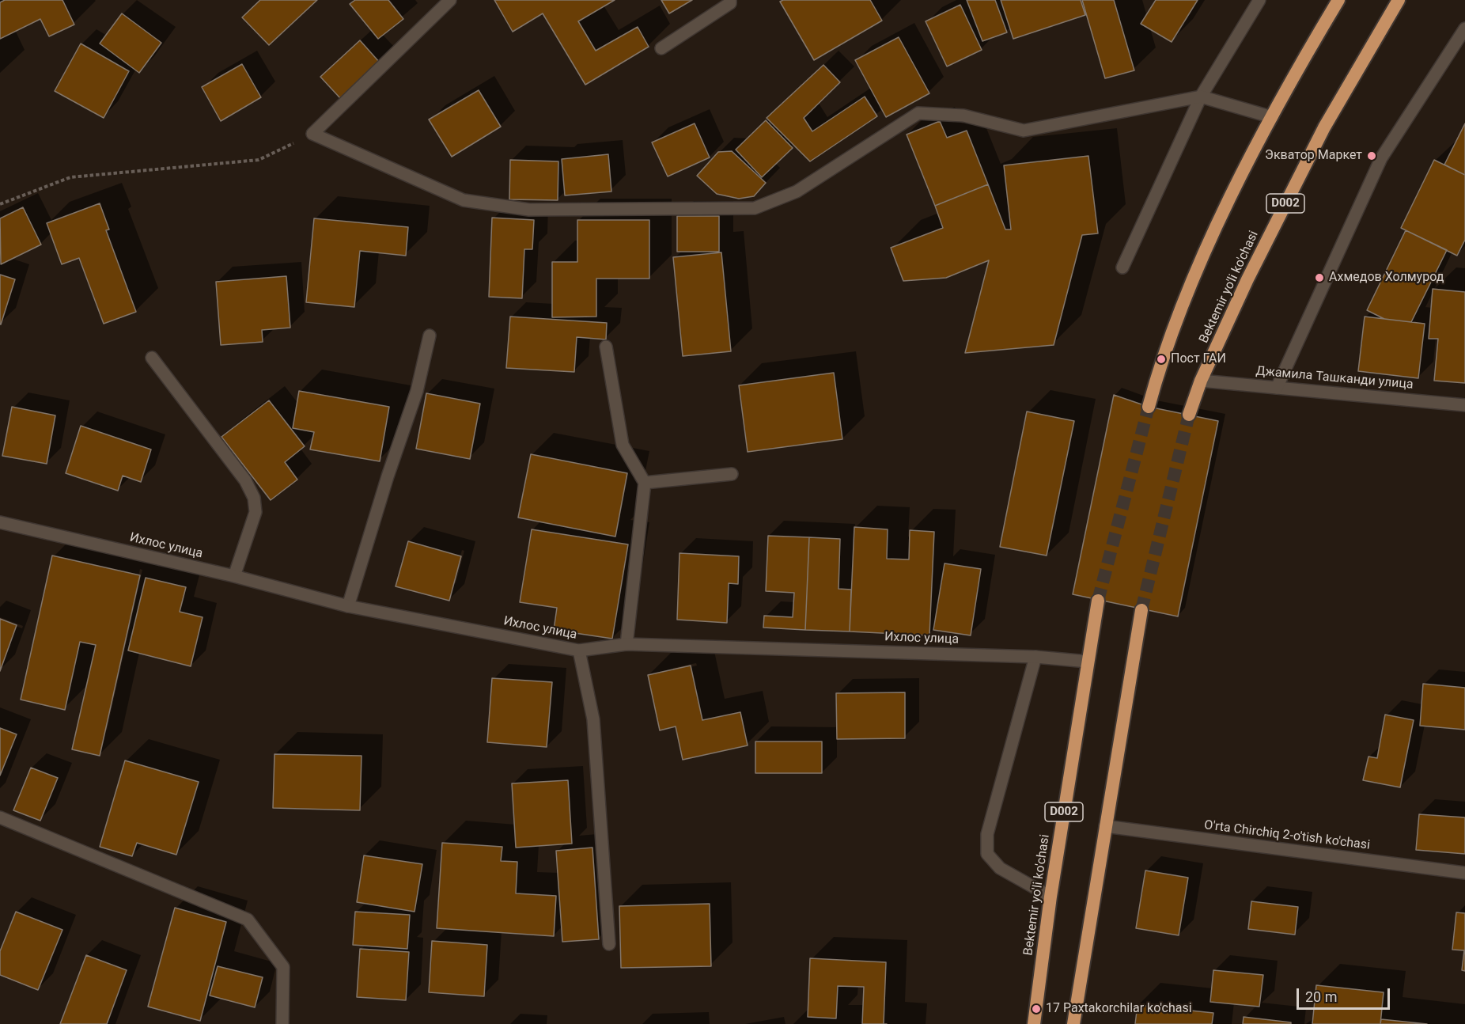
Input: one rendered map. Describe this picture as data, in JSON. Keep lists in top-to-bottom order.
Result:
{
  "streets": {
    "highway": ["D002", "Bektemir yo'li ko'chasi"],
    "street": ["Джамила Ташканди улица", "Ихлос улица", "O'rta Chirchiq 2-o'tish ko'chasi"]
  },
  "crossings": [
    ["Bektemir yo'li ko'chasi", "Джамила Ташканди улица"],
    ["Bektemir yo'li ko'chasi", "Ихлос улица"]
  ],
  "places": [
    "Экватор Маркет",
    "Ахмедов Холмурод",
    "Пост ГАИ",
    "17 Paxtakorchilar ko'chasi"
  ],
  "scale_bar": "20 m"
}
